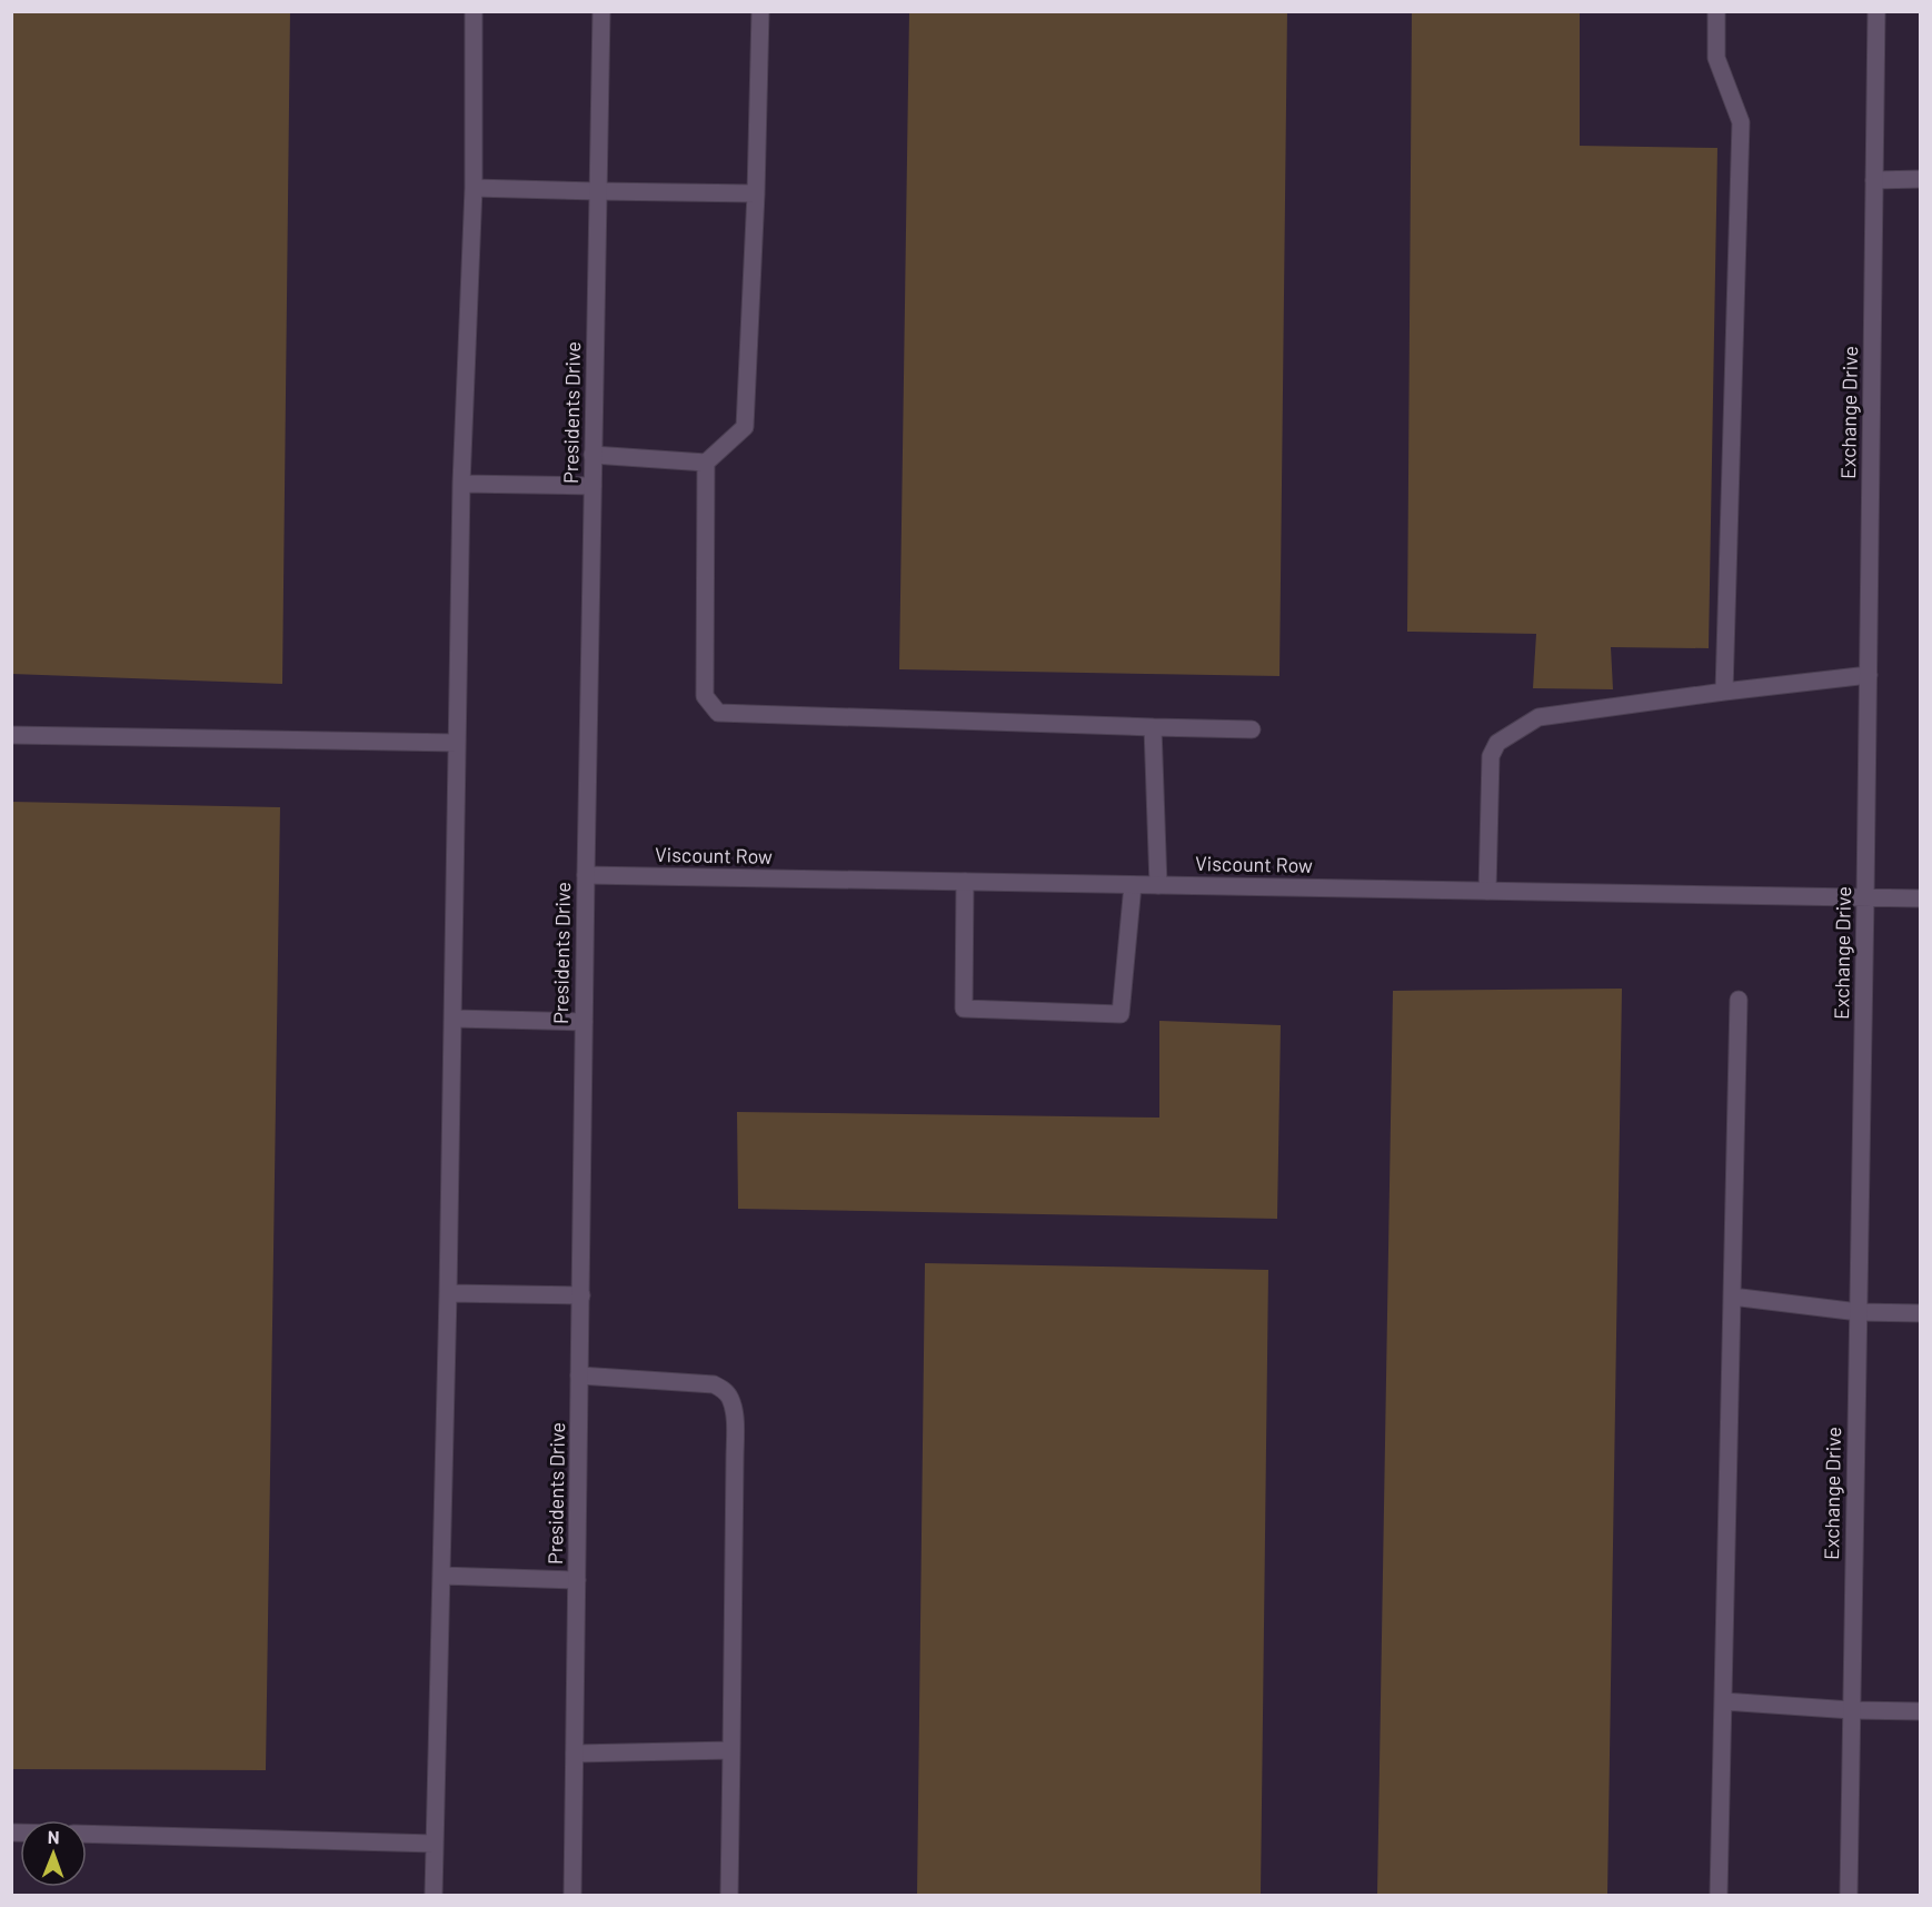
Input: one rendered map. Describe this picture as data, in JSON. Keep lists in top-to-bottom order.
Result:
{
  "streets": {
    "street": ["Presidents Drive", "Exchange Drive", "Viscount Row"]
  },
  "crossings": [
    ["Presidents Drive", "Viscount Row"],
    ["Exchange Drive", "Viscount Row"]
  ],
  "north": "top"
}
